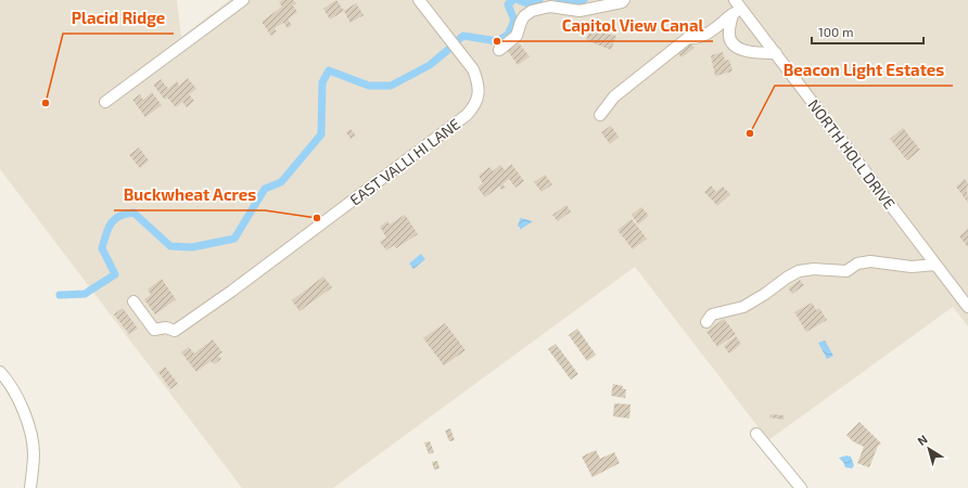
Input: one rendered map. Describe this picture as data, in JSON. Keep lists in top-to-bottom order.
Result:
{
  "streets": {
    "street": ["NORTH HOLL DRIVE", "EAST VALLI HI LANE"]
  },
  "places": [
    "Capitol View Canal",
    "Placid Ridge",
    "Beacon Light Estates",
    "Buckwheat Acres"
  ],
  "scale_bar": "100 m",
  "north": "top left"
}
